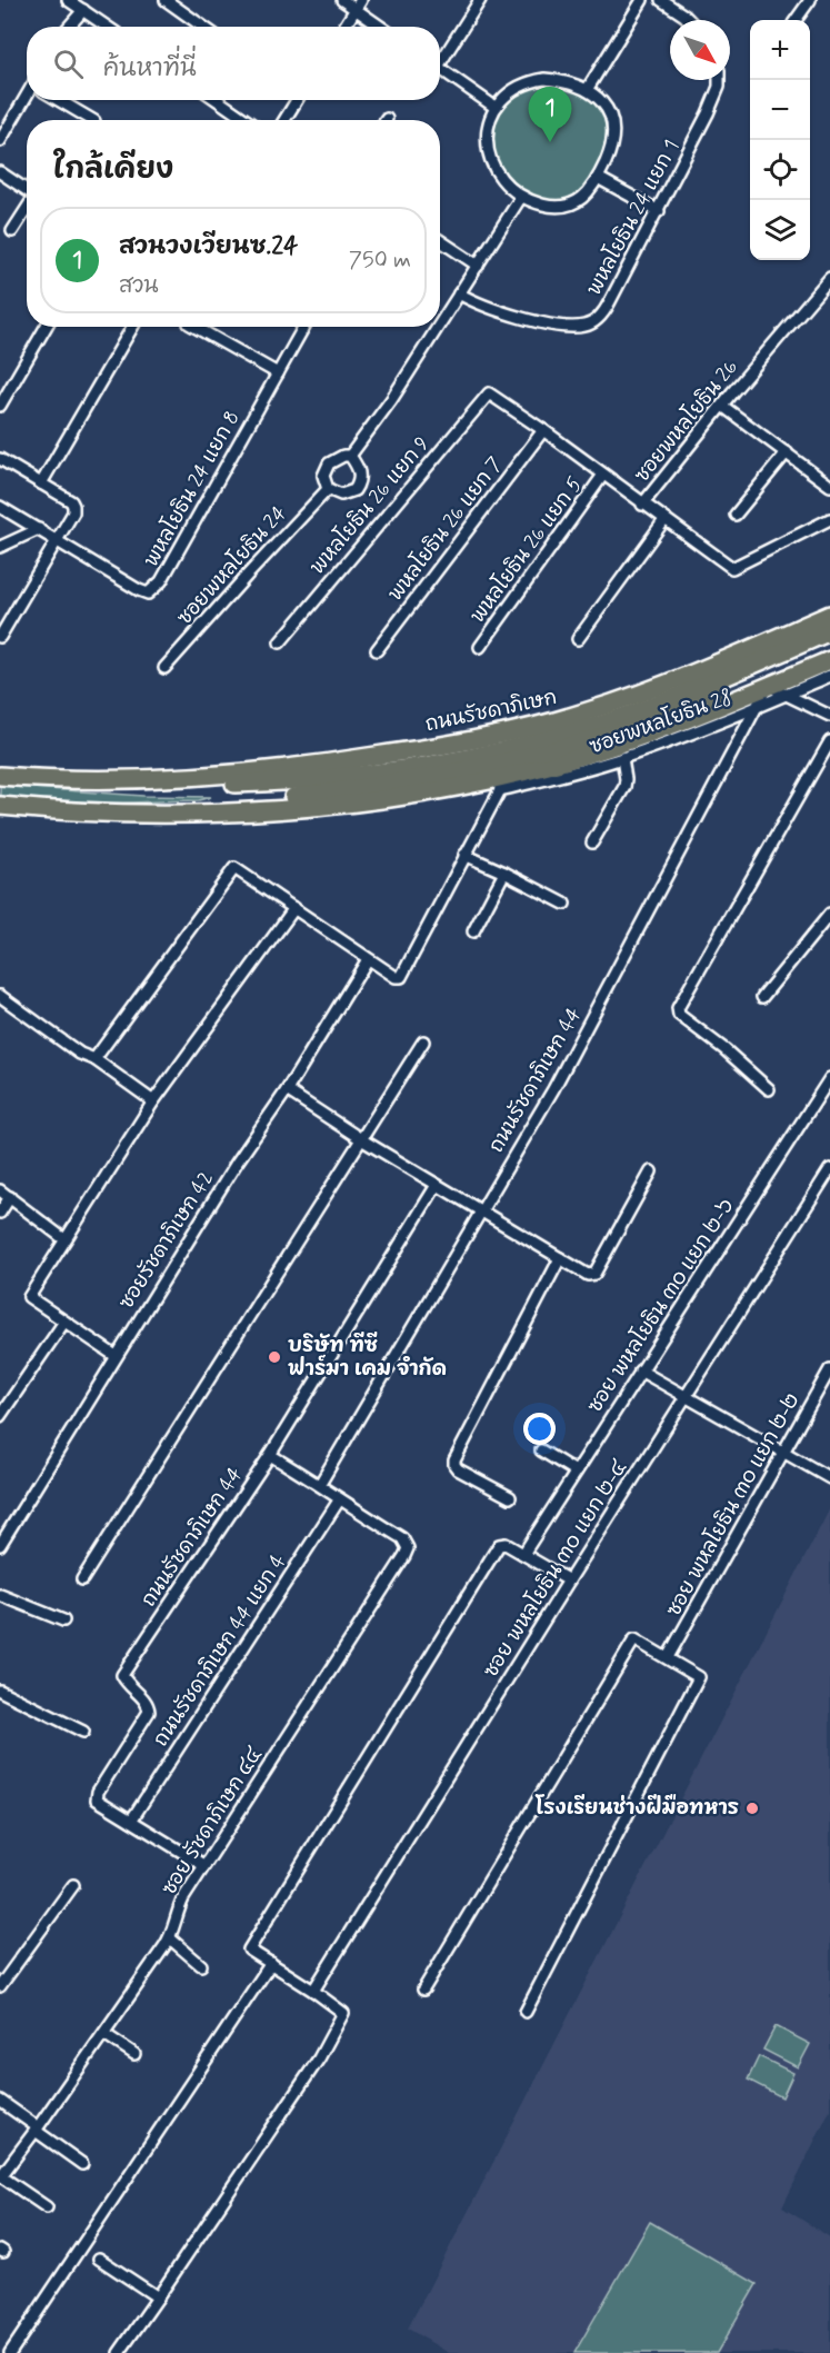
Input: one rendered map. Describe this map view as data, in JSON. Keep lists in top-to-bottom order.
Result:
{
  "streets": {
    "main road": ["ถนนรัชดาภิเษก"],
    "street": [
      "พหลโยธิน 24 แยก 1",
      "ซอยพหลโยธิน 26",
      "พหลโยธิน 24 แยก 8",
      "พหลโยธิน 26 แยก 9",
      "พหลโยธิน 26 แยก 7",
      "พหลโยธิน 26 แยก 5",
      "ซอยพหลโยธิน 24",
      "ซอยพหลโยธิน 28",
      "ถนนรัชดาภิเษก 44",
      "ซอยรัชดาภิเษก 42",
      "ซอย พหลโยธิน ๓๐ แยก ๒-๖",
      "ซอย พหลโยธิน ๓๐ แยก ๒-๒",
      "ซอย พหลโยธิน ๓๐ แยก ๒-๔",
      "ถนนรัชดาภิเษก 44 แยก 4",
      "ซอย รัชดาภิเษก ๔๔"
    ]
  },
  "crossings": [
    ["ซอยพหลโยธิน 26", "พหลโยธิน 26 แยก 9"],
    ["ซอยพหลโยธิน 26", "พหลโยธิน 26 แยก 7"],
    ["ซอยพหลโยธิน 26", "พหลโยธิน 26 แยก 5"],
    ["ซอยพหลโยธิน 28", "ถนนรัชดาภิเษก 44"],
    ["ถนนรัชดาภิเษก 44", "ถนนรัชดาภิเษก 44 แยก 4"],
    ["ถนนรัชดาภิเษก 44", "ซอย รัชดาภิเษก ๔๔"],
    ["ถนนรัชดาภิเษก 44 แยก 4", "ซอย รัชดาภิเษก ๔๔"]
  ],
  "places": ["บริษัท ทีซี ฟาร์มา เคม จำกัด", "โรงเรียนช่างฝีมือทหาร"],
  "north": "bottom right",
  "page": {
    "map_buttons": ["+", "−"],
    "search": "ค้นหาที่นี่",
    "pins": "1",
    "heading": "ใกล้เคียง",
    "list": [
      {
        "mark": "1",
        "name": "สวนวงเวียนซ.24",
        "note": "สวน",
        "value": "750 m"
      }
    ]
  }
}
